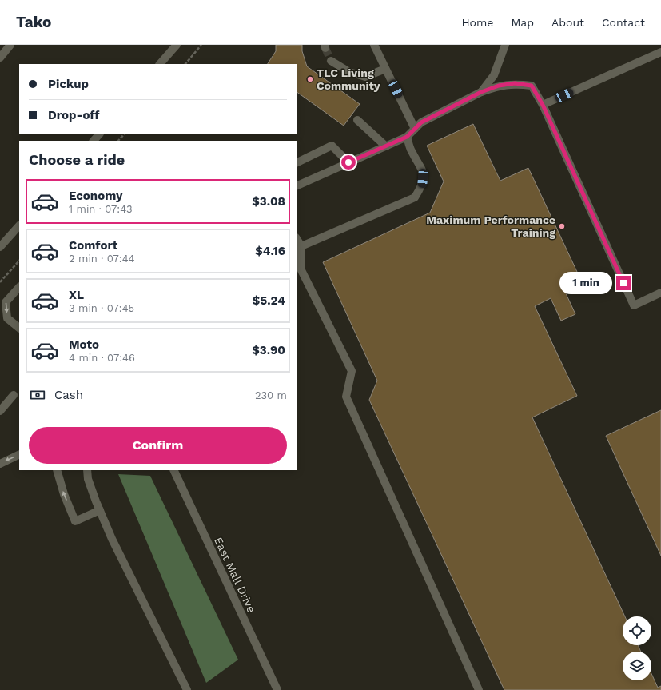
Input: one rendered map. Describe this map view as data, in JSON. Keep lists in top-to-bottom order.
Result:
{
  "streets": {
    "street": ["East Mall Drive"]
  },
  "places": ["TLC Living Community", "Maximum Performance Training"],
  "page": {
    "header": "Tako",
    "nav": [
      "Home",
      "Map",
      "About",
      "Contact"
    ],
    "banner": ["Pickup", "Drop-off"],
    "heading": "Choose a ride",
    "list": [
      {
        "name": "Economy",
        "note": "1 min · 07:43",
        "value": "$3.08"
      },
      {
        "name": "Comfort",
        "note": "2 min · 07:44",
        "value": "$4.16"
      },
      {
        "name": "XL",
        "note": "3 min · 07:45",
        "value": "$5.24"
      },
      {
        "name": "Moto",
        "note": "4 min · 07:46",
        "value": "$3.90"
      }
    ],
    "bubble": "1 min",
    "pay": ["Cash", "230 m"],
    "buttons": "Confirm"
  }
}
